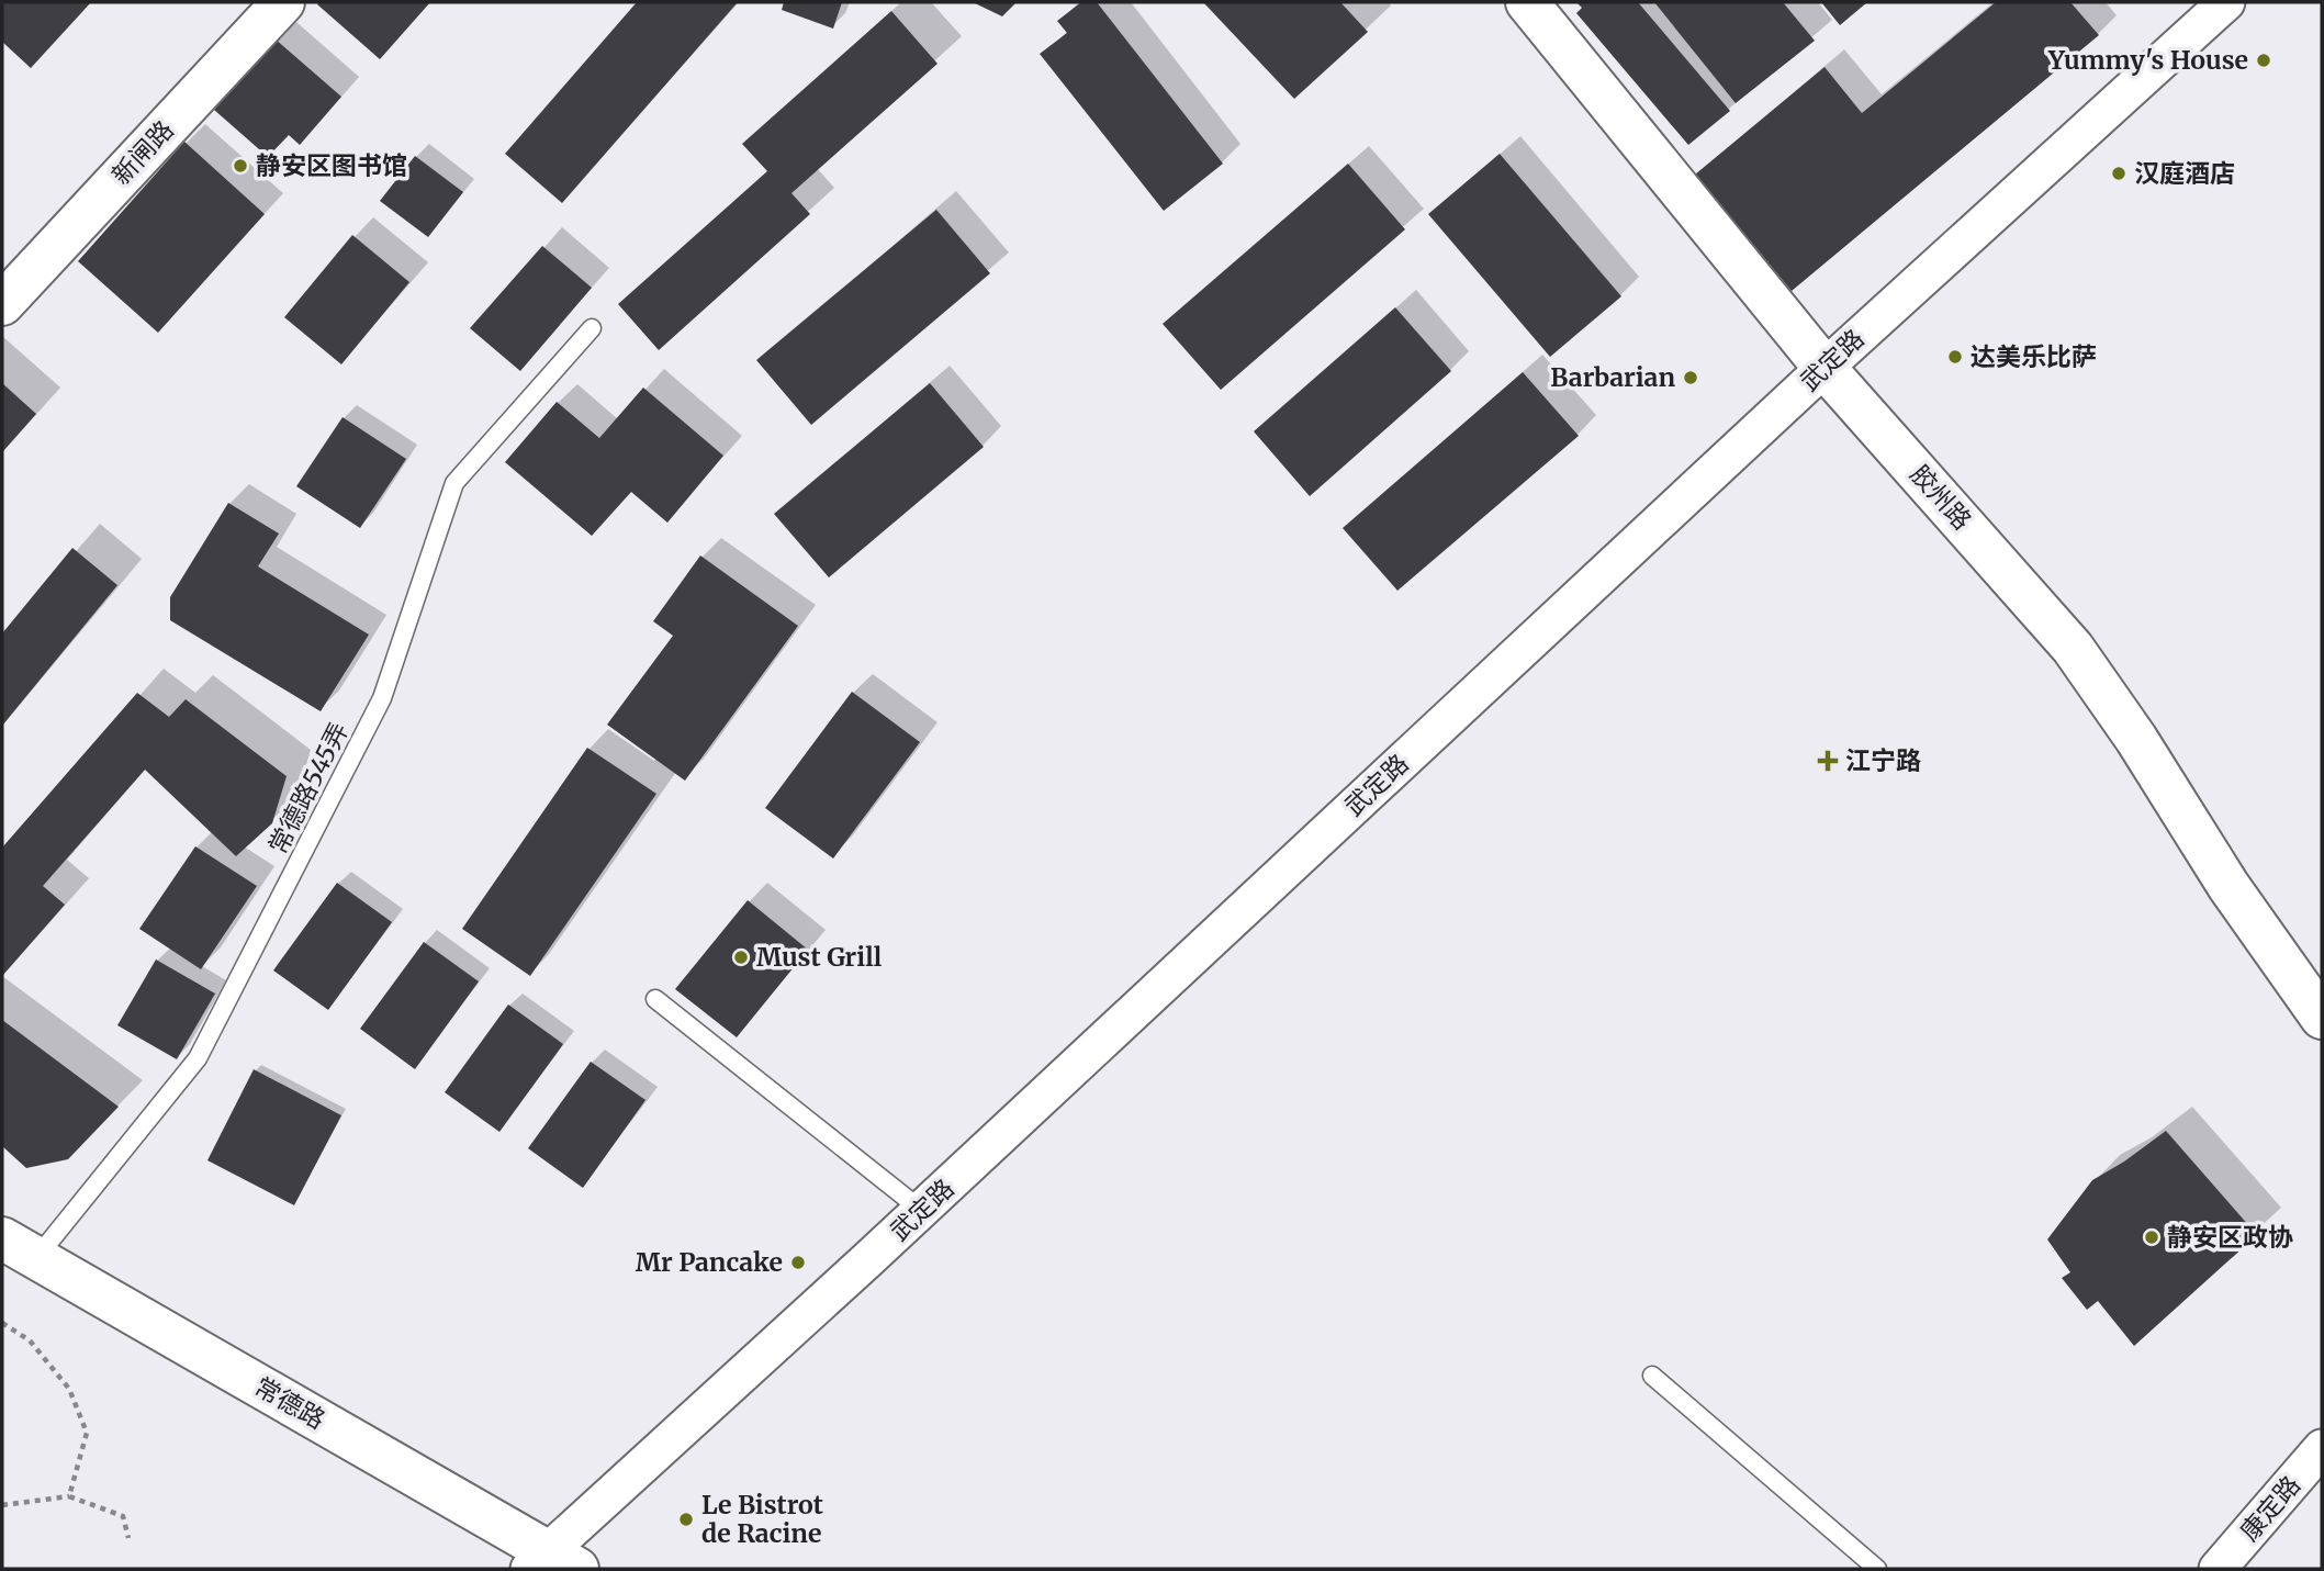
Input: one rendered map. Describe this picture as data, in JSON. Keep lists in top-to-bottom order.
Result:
{
  "streets": {
    "street": [
      "新闸路",
      "武定路",
      "胶州路",
      "常德路",
      "康定路"
    ],
    "lane": ["常德路545弄"]
  },
  "crossings": [
    ["武定路", "胶州路"],
    ["武定路", "常德路"],
    ["常德路545弄", "常德路"]
  ],
  "places": {
    "other": [
      "Yummy's House",
      "静安区图书馆",
      "汉庭酒店",
      "达美乐比萨",
      "Barbarian",
      "Must Grill",
      "静安区政协",
      "Mr Pancake",
      "Le Bistrot de Racine"
    ],
    "health": ["江宁路"]
  }
}
